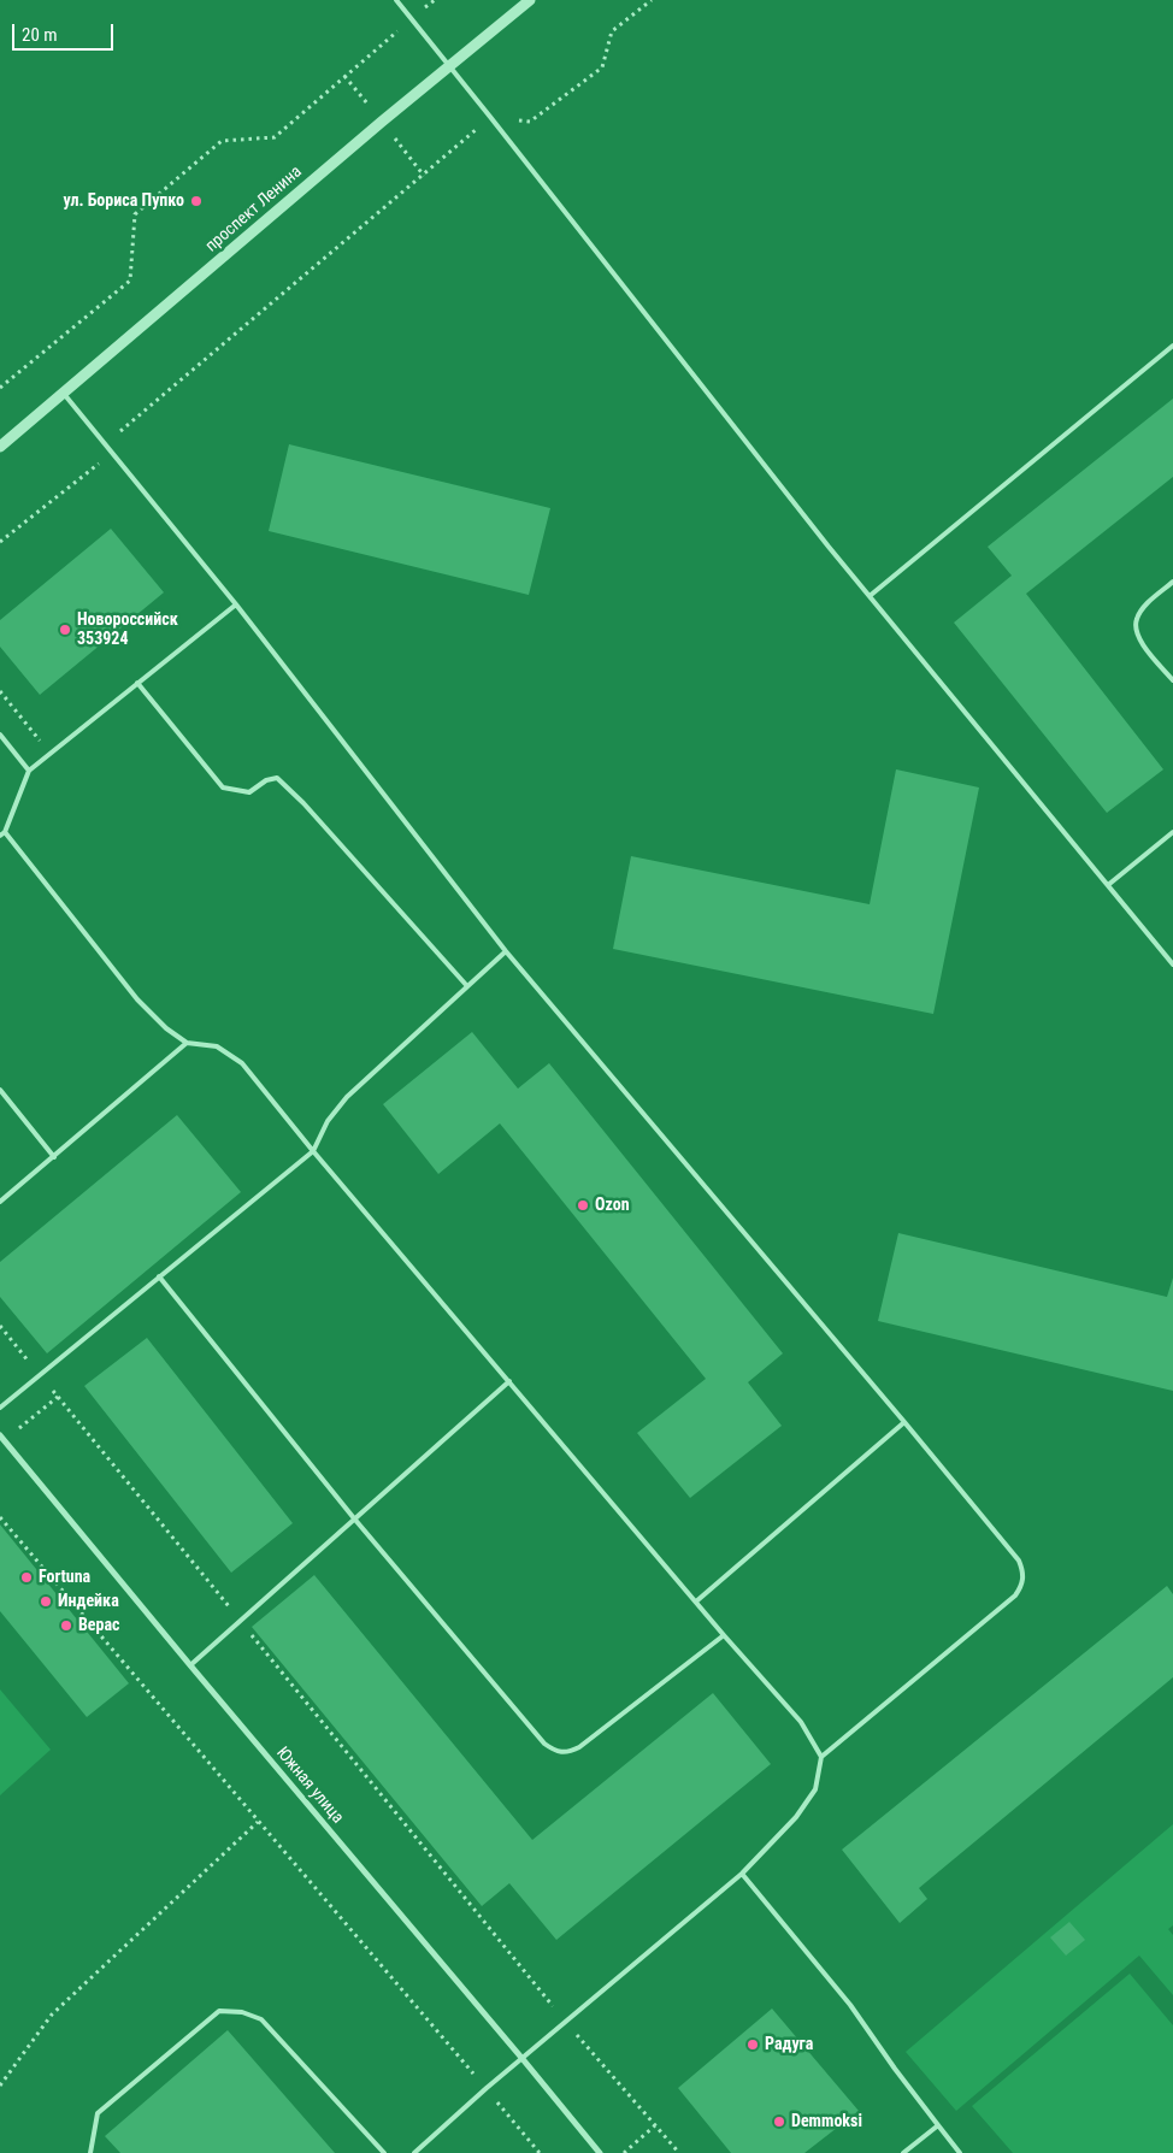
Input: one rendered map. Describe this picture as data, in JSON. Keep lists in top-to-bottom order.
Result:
{
  "streets": {
    "street": ["проспект Ленина", "Южная улица"]
  },
  "places": [
    "ул. Бориса Пупко",
    "Новороссийск 353924",
    "Ozon",
    "Fortuna",
    "Индейка",
    "Верас",
    "Радуга",
    "Demmoksi"
  ],
  "scale_bar": "20 m"
}
